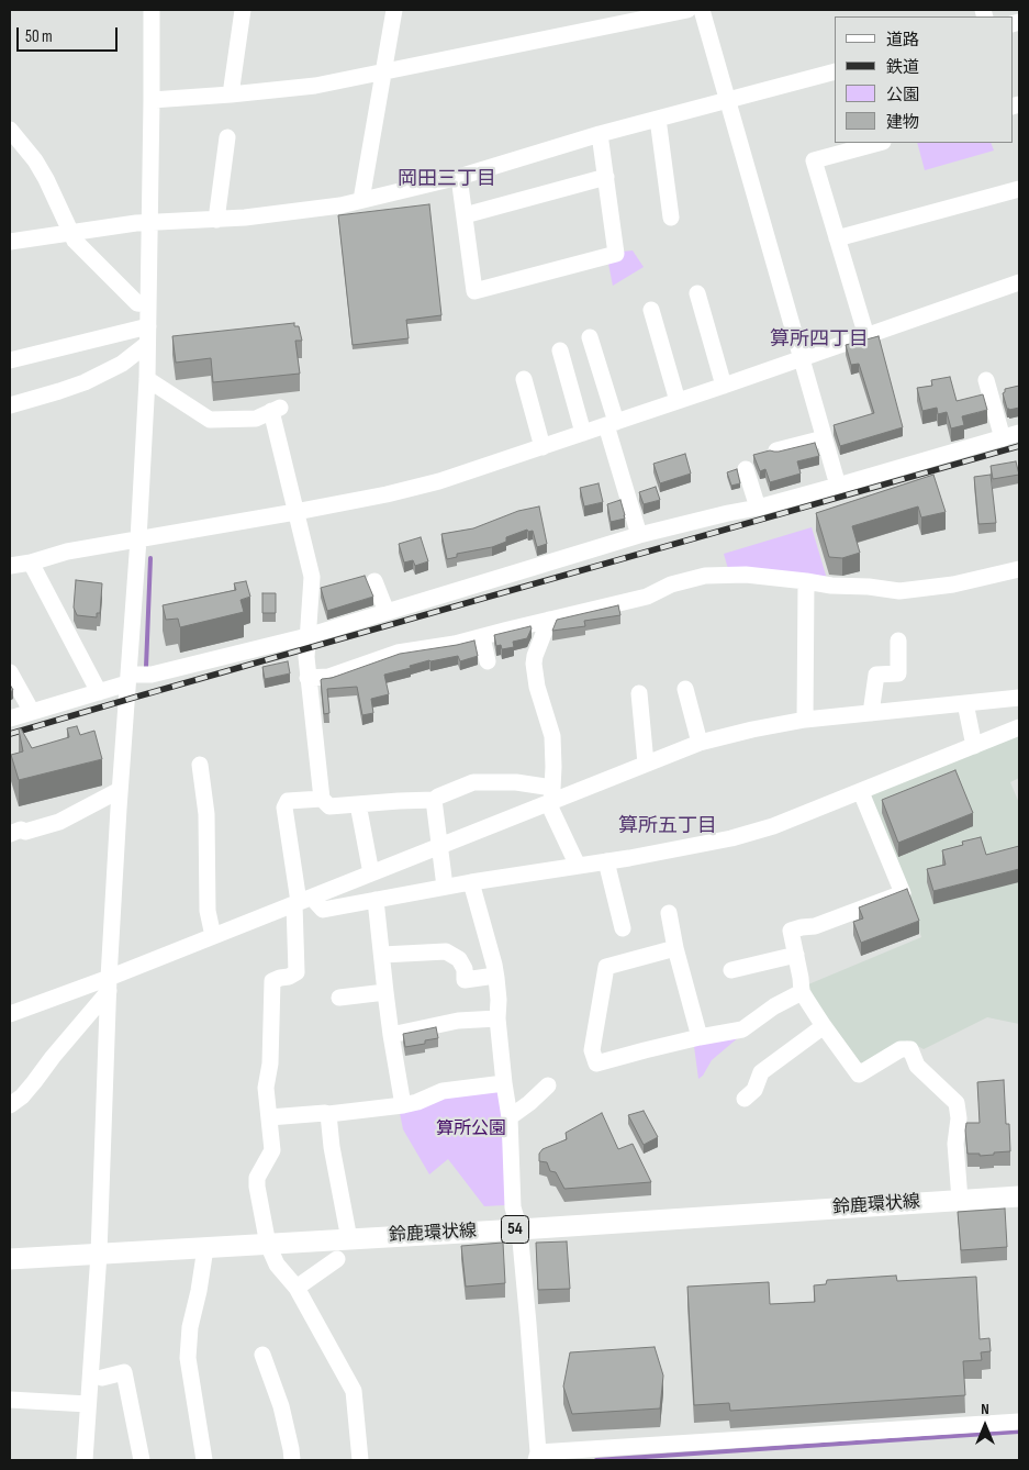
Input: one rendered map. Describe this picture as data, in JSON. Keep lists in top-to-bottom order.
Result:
{
  "streets": {
    "main road": ["鈴鹿環状線", "54"]
  },
  "districts": ["岡田三丁目", "算所四丁目", "算所五丁目"],
  "parks": ["算所公園"],
  "legend": [
    "道路",
    "鉄道",
    "公園",
    "建物"
  ],
  "scale_bar": "50 m",
  "north": "top"
}
